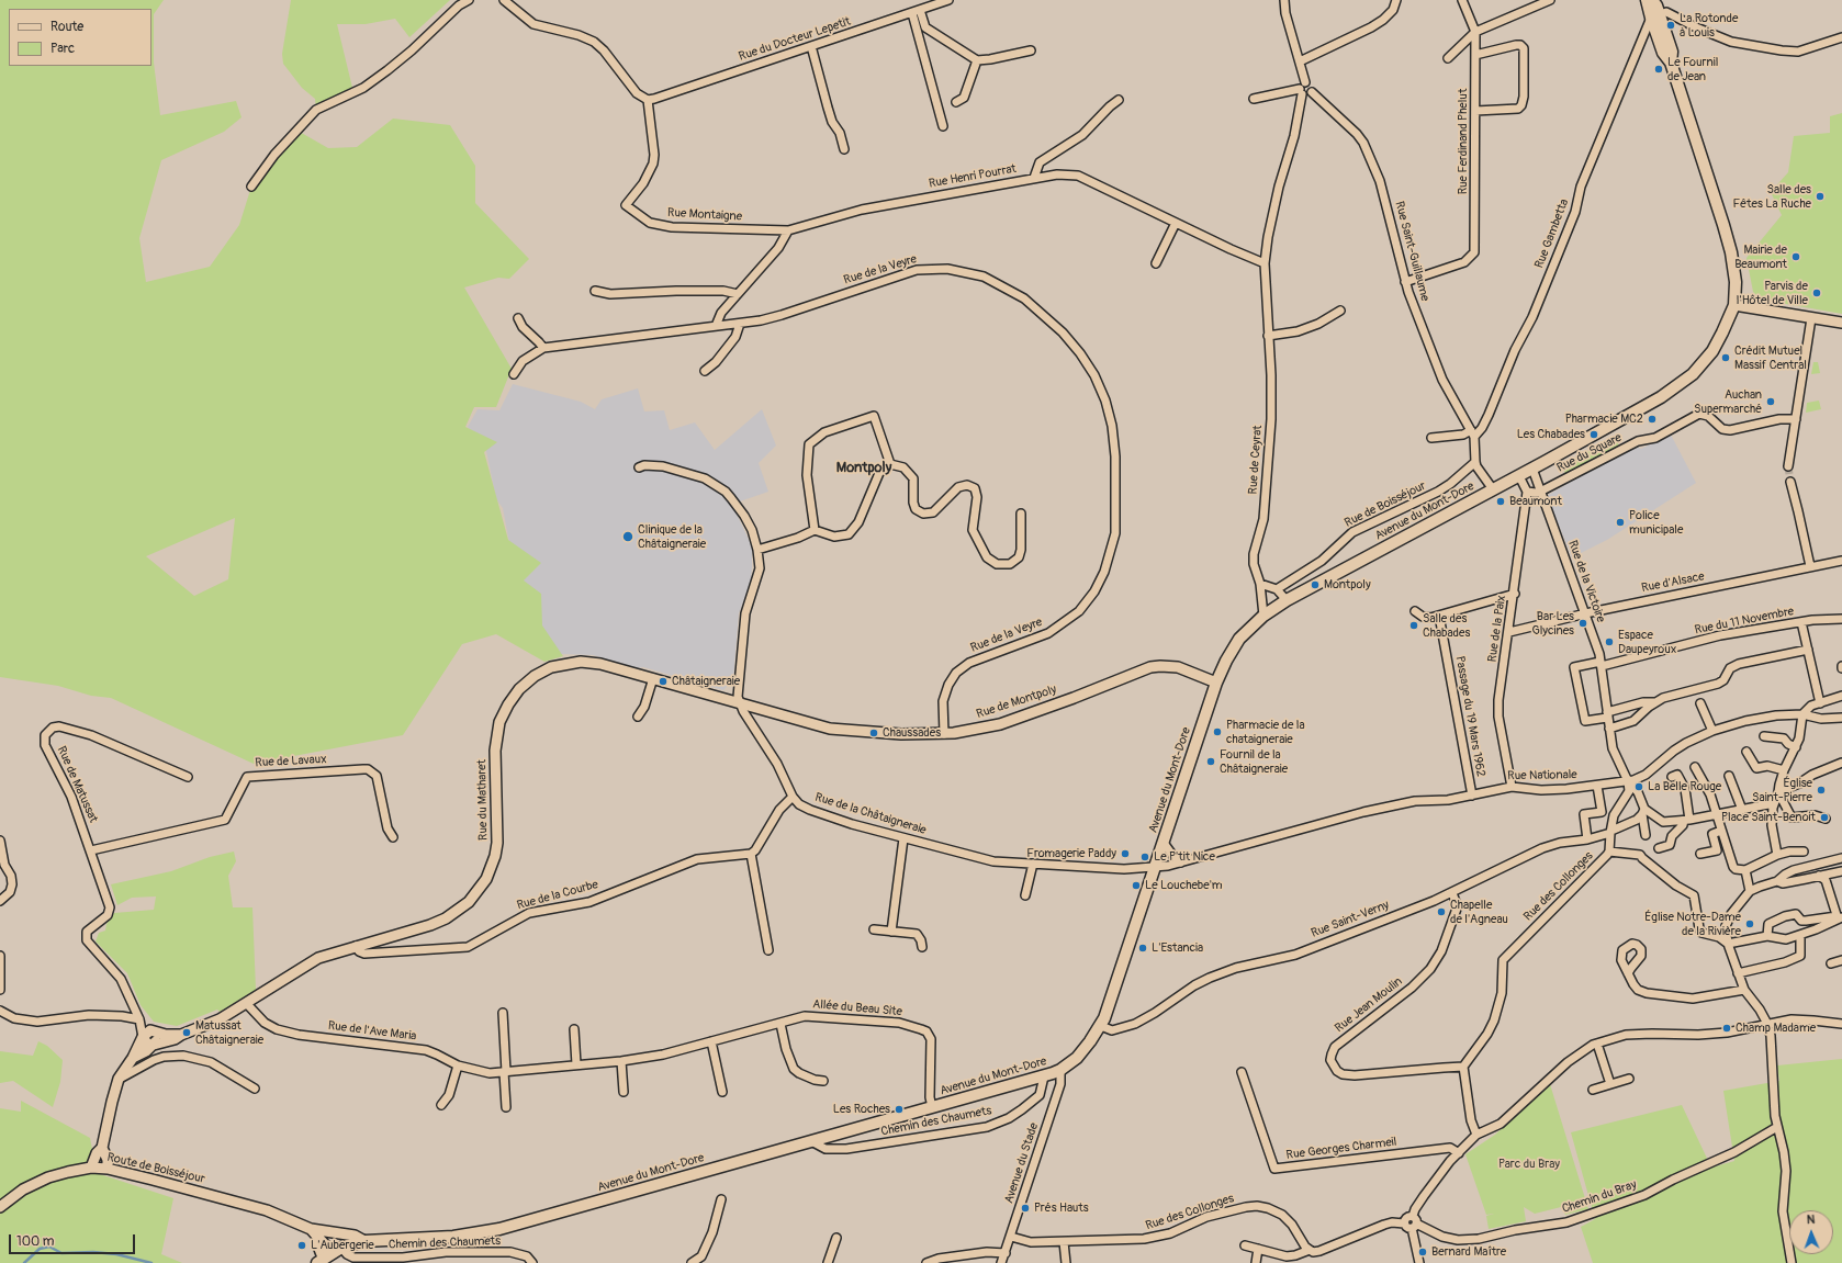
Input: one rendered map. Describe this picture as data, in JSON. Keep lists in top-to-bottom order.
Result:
{
  "streets": {
    "main road": ["Avenue du Mont-Dore"],
    "street": [
      "Rue du Docteur Lepetit",
      "Rue Ferdinand Phelut",
      "Rue Henri Pourrat",
      "Rue Montaigne",
      "Rue Gambetta",
      "Rue Saint-Guillaume",
      "Rue de la Veyre",
      "Rue du Square",
      "Rue de Ceyrat",
      "Rue de Boisséjour",
      "Rue de la Victoire",
      "Rue d'Alsace",
      "Rue du 11 Novembre",
      "Rue de la Paix",
      "Rue de Montpoly",
      "Passage du 19 Mars 1962",
      "Rue de Lavaux",
      "Rue Nationale",
      "Rue de Matussat",
      "Rue du Matharet",
      "Rue de la Châtaigneraie",
      "Rue des Collonges",
      "Rue de la Courbe",
      "Rue Saint-Verny",
      "Rue Jean Moulin",
      "Allée du Beau Site",
      "Rue de l'Ave Maria",
      "Chemin des Chaumets",
      "Rue Georges Charmeil",
      "Avenue du Stade",
      "Route de Boisséjour",
      "Chemin du Bray"
    ]
  },
  "crossings": [
    ["Rue du Docteur Lepetit", "Rue Montaigne"],
    ["Rue Ferdinand Phelut", "Rue Saint-Guillaume"],
    ["Rue Henri Pourrat", "Rue Montaigne"],
    ["Rue Henri Pourrat", "Rue de Ceyrat"],
    ["Rue Gambetta", "Rue Saint-Guillaume"],
    ["Rue Saint-Guillaume", "Rue de Ceyrat"],
    ["Rue de la Veyre", "Rue de Montpoly"],
    ["Rue du Square", "Rue de la Victoire"],
    ["Rue du Square", "Rue de la Paix"],
    ["Rue de Ceyrat", "Avenue du Mont-Dore"],
    ["Avenue du Mont-Dore", "Rue de la Victoire"],
    ["Avenue du Mont-Dore", "Rue de Montpoly"],
    ["Avenue du Mont-Dore", "Rue Nationale"],
    ["Avenue du Mont-Dore", "Rue de la Châtaigneraie"],
    ["Avenue du Mont-Dore", "Rue Saint-Verny"],
    ["Avenue du Mont-Dore", "Allée du Beau Site"],
    ["Avenue du Mont-Dore", "Chemin des Chaumets"],
    ["Avenue du Mont-Dore", "Avenue du Stade"],
    ["Avenue du Mont-Dore", "Route de Boisséjour"],
    ["Rue de la Victoire", "Rue d'Alsace"],
    ["Rue de la Victoire", "Rue du 11 Novembre"],
    ["Rue de la Victoire", "Rue Nationale"],
    ["Rue de la Victoire", "Rue des Collonges"],
    ["Rue de la Victoire", "Rue Saint-Verny"],
    ["Rue d'Alsace", "Rue de la Paix"],
    ["Rue de la Paix", "Rue Nationale"],
    ["Rue de Montpoly", "Rue du Matharet"],
    ["Rue de Montpoly", "Rue de la Châtaigneraie"],
    ["Passage du 19 Mars 1962", "Rue Nationale"],
    ["Rue de Lavaux", "Rue de Matussat"],
    ["Rue Nationale", "Rue de la Châtaigneraie"],
    ["Rue Nationale", "Rue des Collonges"],
    ["Rue du Matharet", "Rue de la Châtaigneraie"],
    ["Rue du Matharet", "Rue de la Courbe"],
    ["Rue du Matharet", "Rue de l'Ave Maria"],
    ["Rue du Matharet", "Route de Boisséjour"],
    ["Rue des Collonges", "Rue Saint-Verny"],
    ["Rue des Collonges", "Rue Jean Moulin"],
    ["Rue des Collonges", "Avenue du Stade"],
    ["Rue Saint-Verny", "Rue Jean Moulin"],
    ["Allée du Beau Site", "Rue de l'Ave Maria"],
    ["Chemin des Chaumets", "Route de Boisséjour"]
  ],
  "districts": ["Montpoly"],
  "parks": ["Parc du Bray"],
  "places": [
    "La Rotonde à Louis",
    "Le Fournil de Jean",
    "Salle des Fêtes La Ruche",
    "Mairie de Beaumont",
    "Parvis de l'Hôtel de Ville",
    "Crédit Mutuel Massif Central",
    "Auchan Supermarché",
    "Pharmacie MC2",
    "Les Chabades",
    "Beaumont",
    "Police municipale",
    "Clinique de la Châtaigneraie",
    "Montpoly",
    "Bar Les Glycines",
    "Salle des Chabades",
    "Espace Daupeyroux",
    "Châtaigneraie",
    "Pharmacie de la chataigneraie",
    "Chaussades",
    "Fournil de la Châtaigneraie",
    "La Belle Rouge",
    "Église Saint-Pierre",
    "Place Saint-Benoit",
    "Fromagerie Paddy",
    "Le P'tit Nice",
    "Le Louchebe'm",
    "Chapelle de l'Agneau",
    "Église Notre-Dame de la Rivière",
    "L'Estancia",
    "Champ Madame",
    "Matussat Châtaigneraie",
    "Les Roches",
    "Prés Hauts",
    "L'Aubergerie",
    "Bernard Maître"
  ],
  "legend": ["Route", "Parc"],
  "scale_bar": "100 m",
  "north": "top"
}
